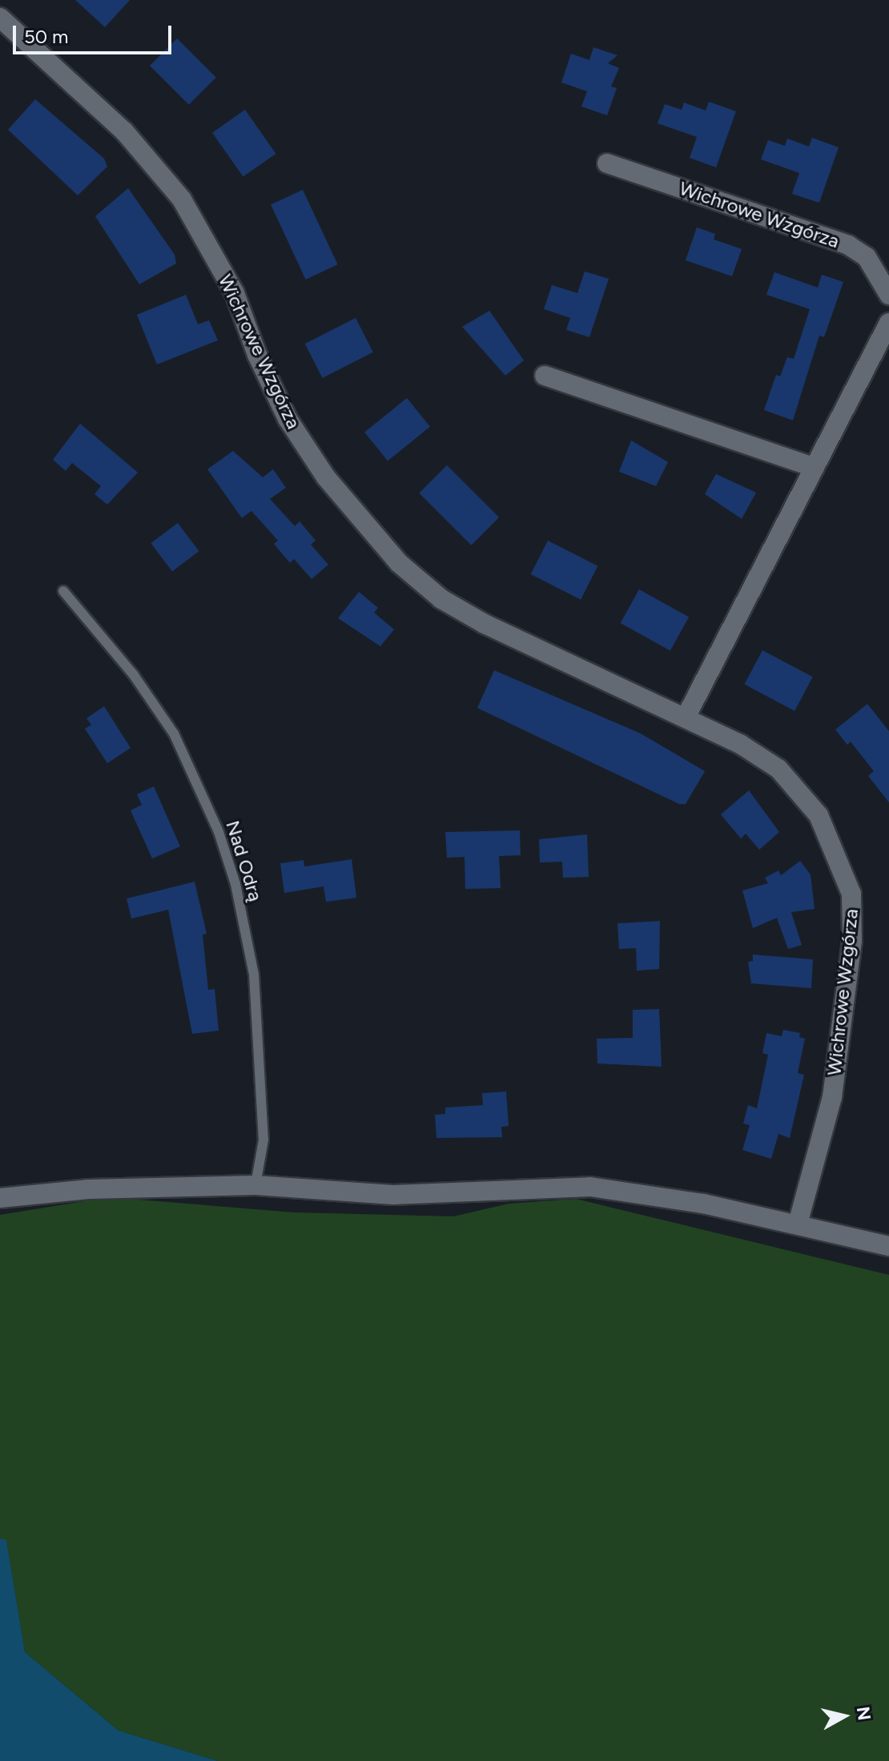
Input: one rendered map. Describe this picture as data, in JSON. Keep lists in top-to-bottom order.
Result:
{
  "streets": {
    "street": ["Wichrowe Wzgórza"],
    "lane": ["Nad Odrą"]
  },
  "scale_bar": "50 m",
  "north": "right"
}
